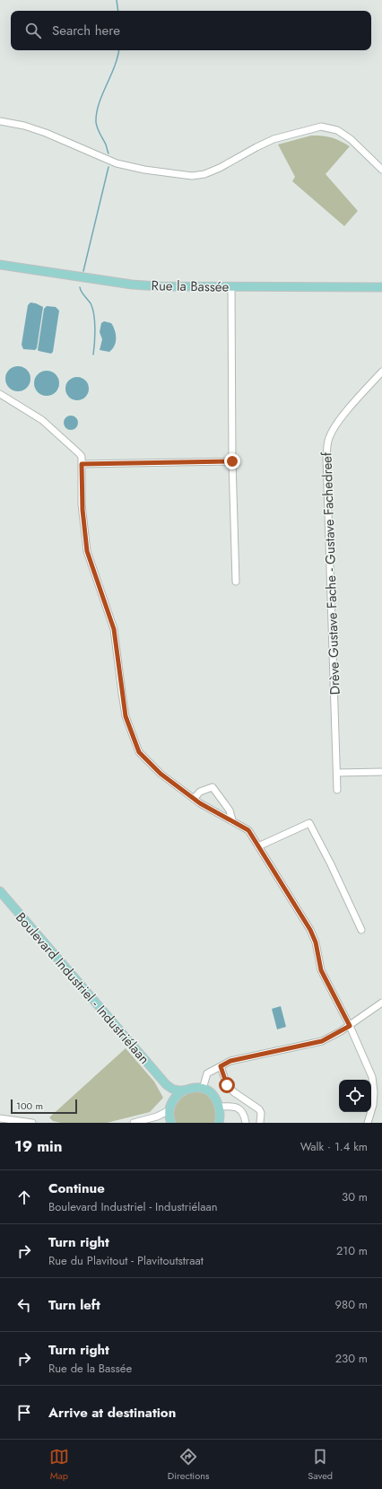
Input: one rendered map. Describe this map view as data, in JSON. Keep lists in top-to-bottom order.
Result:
{
  "streets": {
    "main road": ["Rue la Bassée", "Boulevard Industriel - Industriélaan"],
    "street": ["Drève Gustave Fache - Gustave Fachedreef"]
  },
  "scale_bar": "100 m",
  "page": {
    "search": "Search here",
    "scale": "100 m",
    "heading": ["19 min", "Walk · 1.4 km"],
    "list": [
      ["Continue", "Boulevard Industriel - Industriélaan", "30 m"],
      ["Turn right", "Rue du Plavitout - Plavitoutstraat", "210 m"],
      ["Turn left", "980 m"],
      ["Turn right", "Rue de la Bassée", "230 m"],
      "Arrive at destination"
    ],
    "nav": ["Map", "Directions", "Saved"]
  }
}
